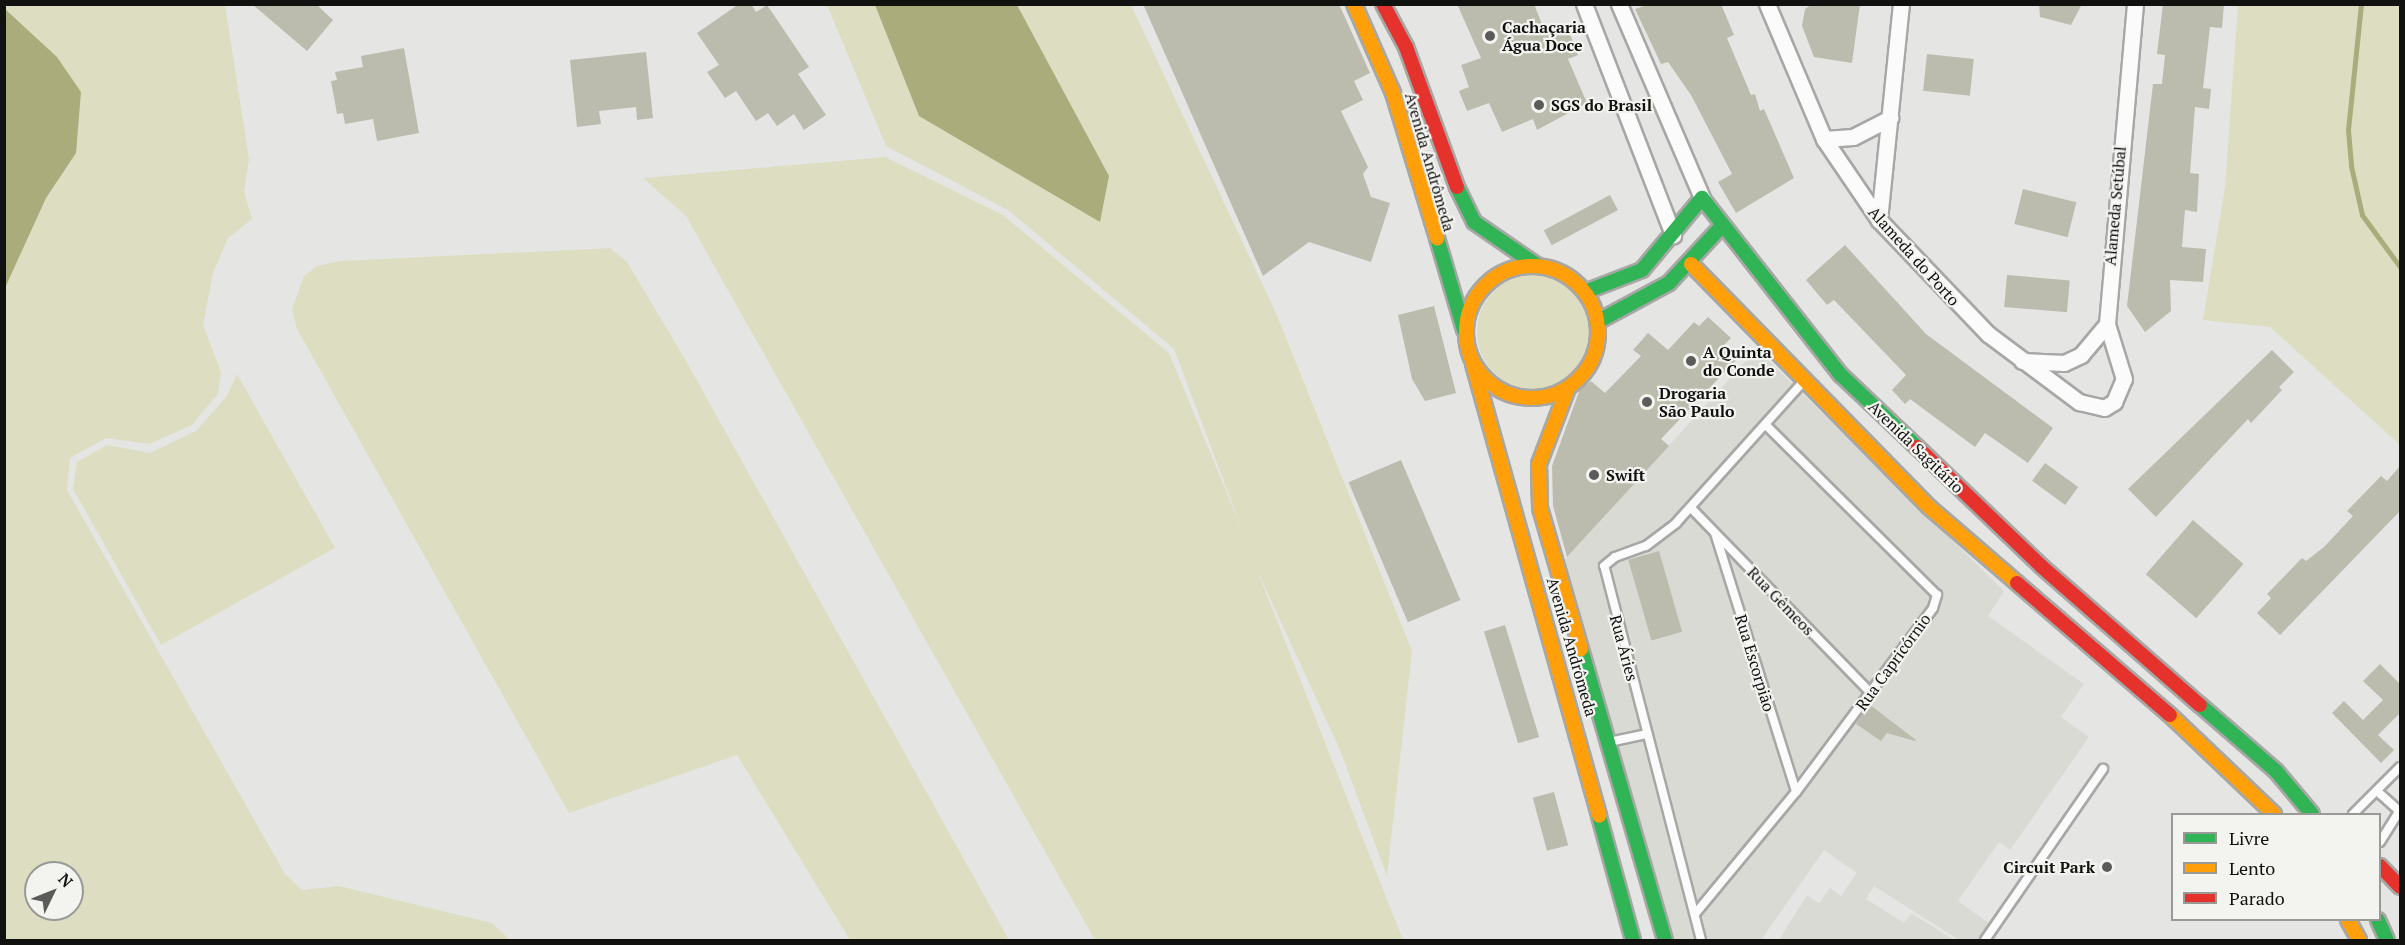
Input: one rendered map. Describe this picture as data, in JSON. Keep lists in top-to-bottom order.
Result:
{
  "streets": {
    "main road": ["Avenida Andrômeda", "Avenida Sagitário"],
    "street": ["Alameda Setúbal", "Alameda do Porto"],
    "lane": [
      "Rua Gêmeos",
      "Rua Áries",
      "Rua Capricórnio",
      "Rua Escorpião"
    ]
  },
  "crossings": [
    ["Alameda Setúbal", "Alameda do Porto"],
    ["Avenida Sagitário", "Rua Áries"],
    ["Rua Gêmeos", "Rua Áries"],
    ["Rua Gêmeos", "Rua Capricórnio"],
    ["Rua Gêmeos", "Rua Escorpião"],
    ["Rua Áries", "Rua Capricórnio"],
    ["Rua Capricórnio", "Rua Escorpião"]
  ],
  "places": [
    "Cachaçaria Água Doce",
    "SGS do Brasil",
    "A Quinta do Conde",
    "Drogaria São Paulo",
    "Swift",
    "Circuit Park"
  ],
  "legend": ["Livre", "Lento", "Parado"],
  "north": "top right"
}
